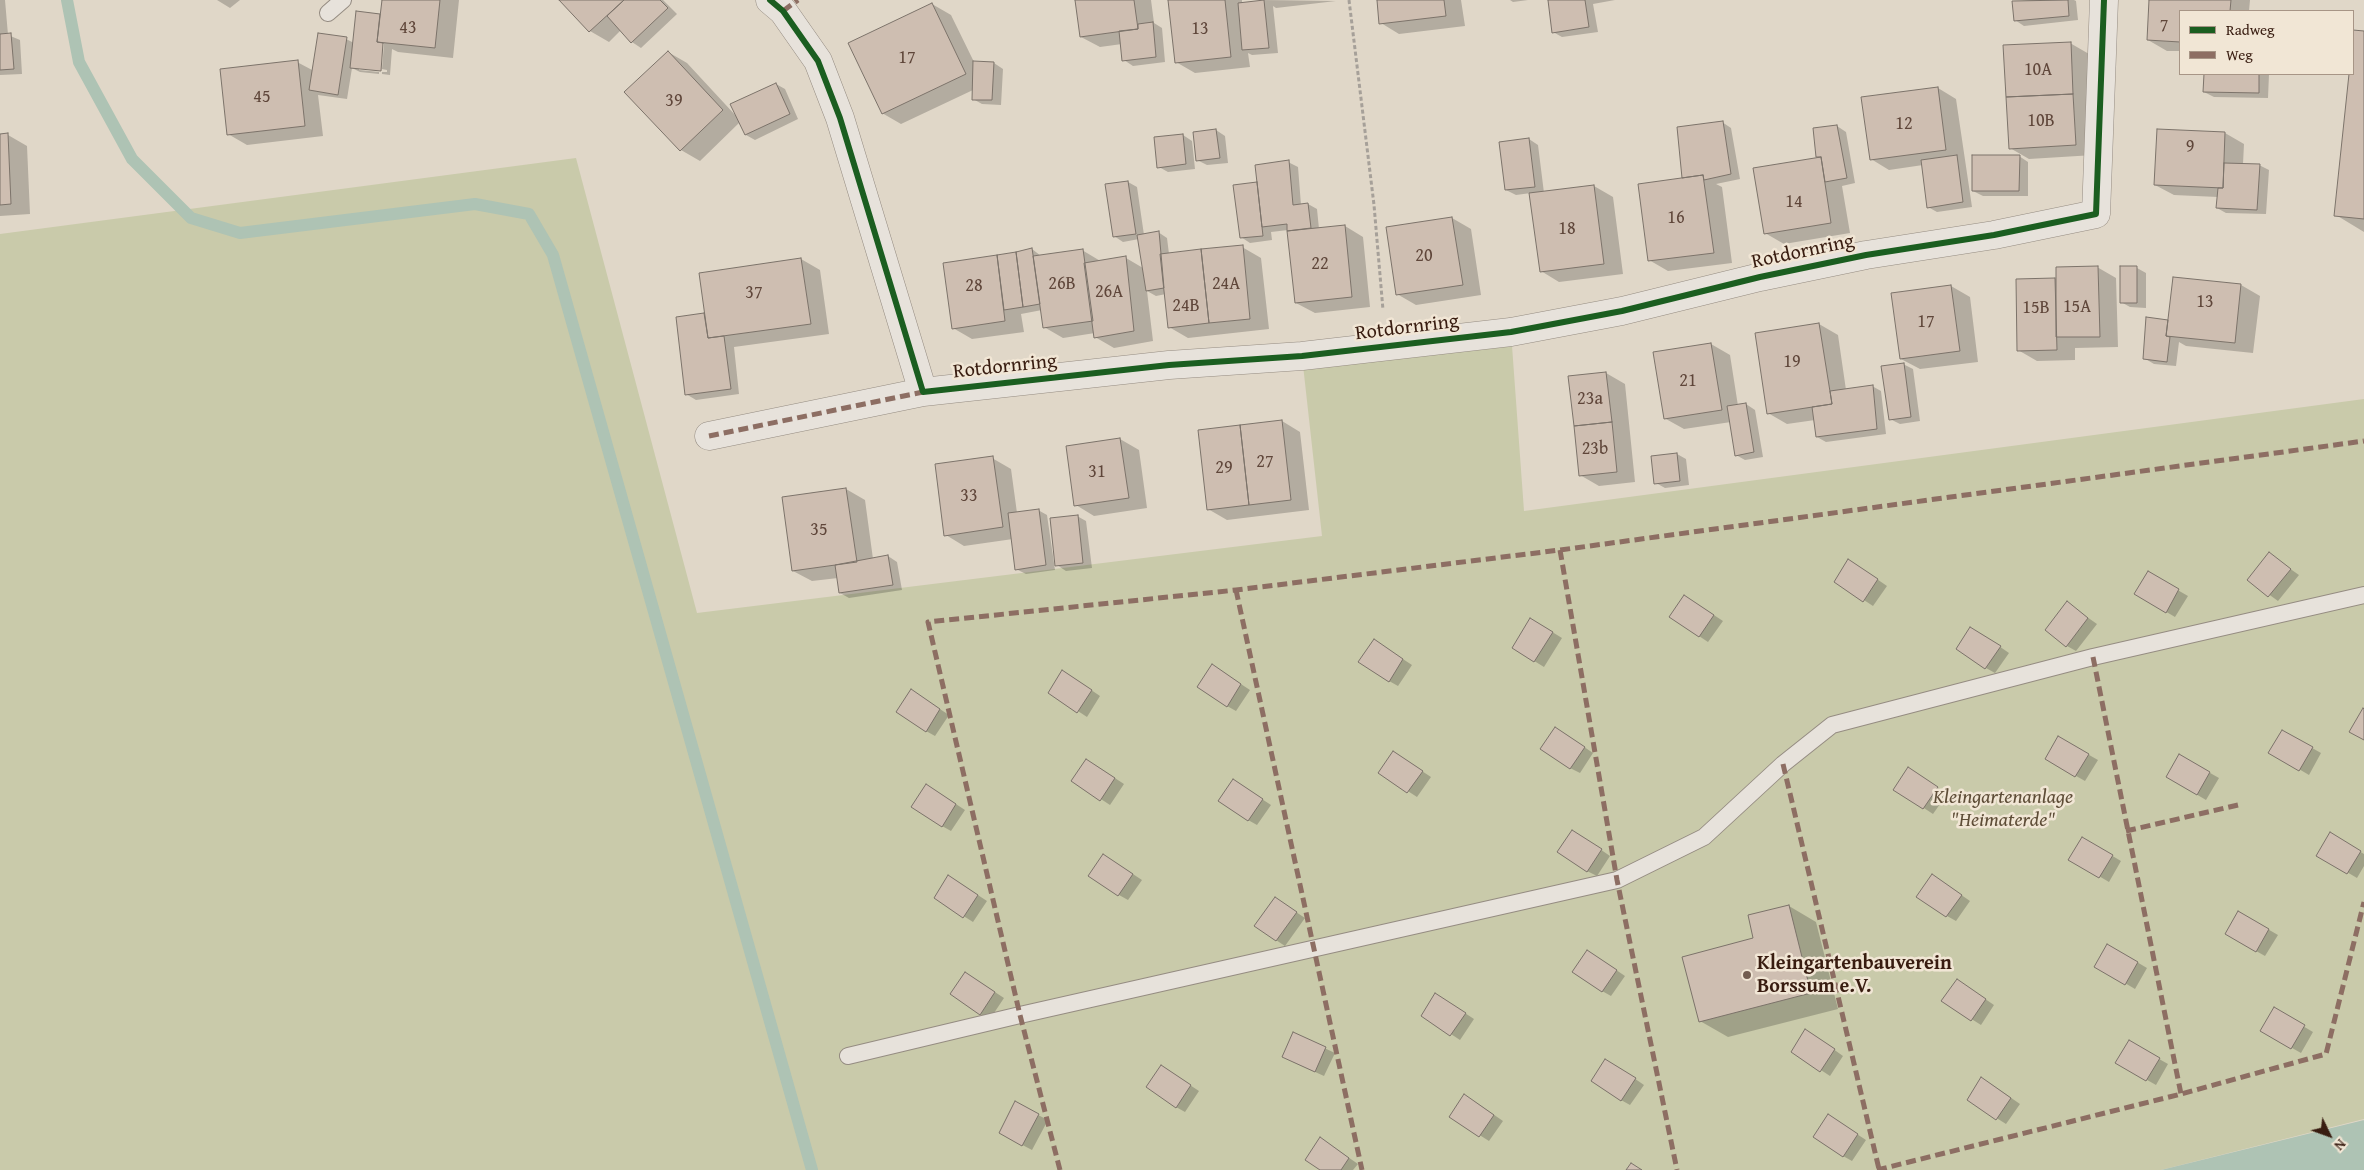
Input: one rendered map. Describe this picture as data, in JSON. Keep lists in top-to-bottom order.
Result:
{
  "streets": {
    "street": ["Rotdornring"]
  },
  "parks": ["Kleingartenanlage \"Heimaterde\""],
  "places": ["Kleingartenbauverein Borssum e.V."],
  "house_numbers": [
    "7",
    "43",
    "13",
    "17",
    "10A",
    "45",
    "39",
    "10B",
    "12",
    "9",
    "14",
    "16",
    "18",
    "20",
    "22",
    "26B",
    "24A",
    "28",
    "26A",
    "37",
    "13",
    "24B",
    "15A",
    "15B",
    "17",
    "19",
    "21",
    "23a",
    "23b",
    "27",
    "29",
    "31",
    "33",
    "35"
  ],
  "legend": ["Radweg", "Weg"],
  "north": "bottom right"
}
